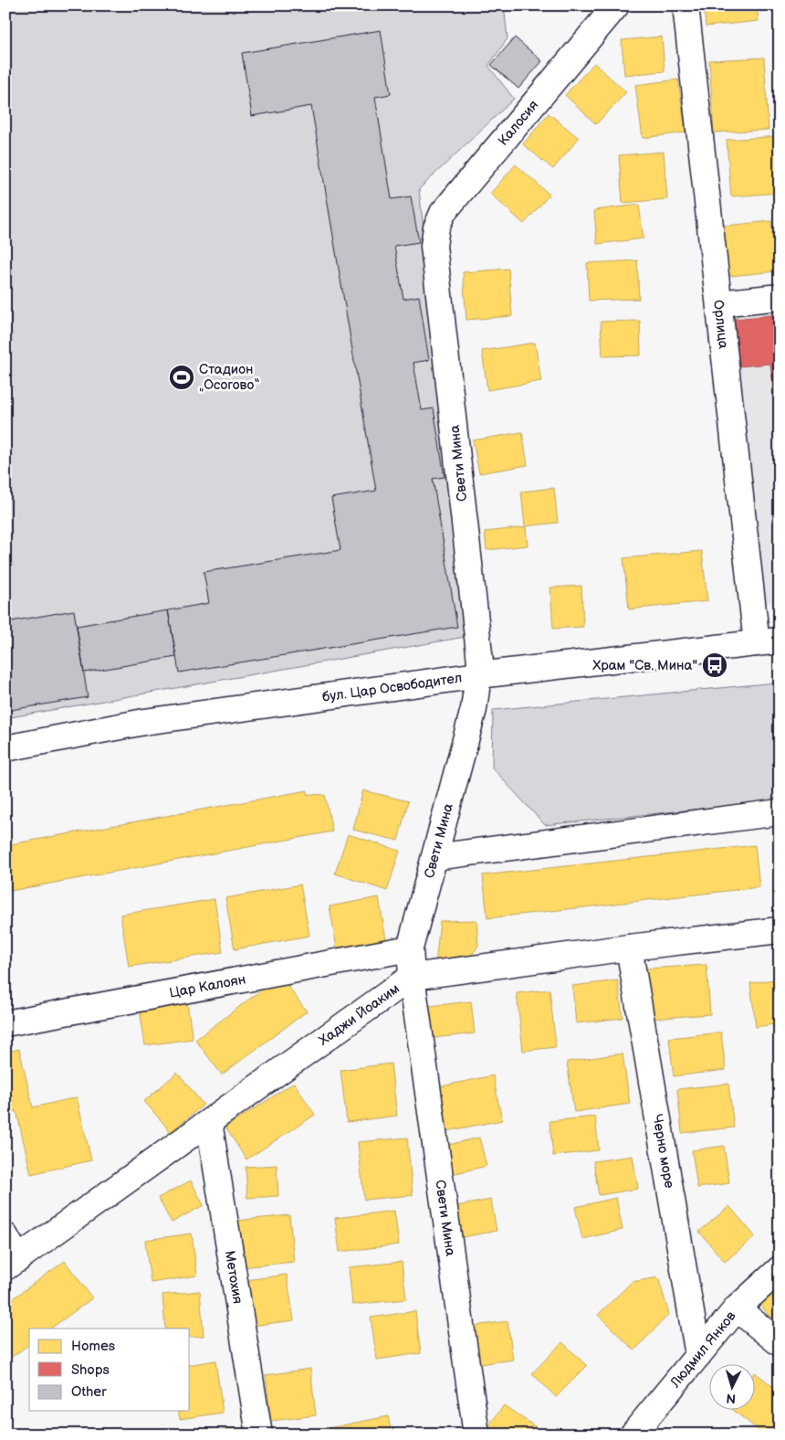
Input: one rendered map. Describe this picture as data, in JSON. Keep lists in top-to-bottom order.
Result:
{
  "streets": {
    "street": [
      "Калосия",
      "Орлица",
      "Свети Мина",
      "бул. Цар Освободител",
      "Цар Калоян",
      "Хаджи Йоаким",
      "Черно море",
      "Метохия",
      "Людмил Янков"
    ]
  },
  "crossings": [
    ["Калосия", "Свети Мина"],
    ["Орлица", "бул. Цар Освободител"],
    ["Свети Мина", "бул. Цар Освободител"],
    ["Свети Мина", "Цар Калоян"],
    ["Свети Мина", "Хаджи Йоаким"],
    ["Хаджи Йоаким", "Черно море"],
    ["Хаджи Йоаким", "Метохия"],
    ["Черно море", "Людмил Янков"]
  ],
  "places": {
    "sports": ["Стадион „Осогово“"],
    "bus stop": ["Храм \"Св. Мина\""]
  },
  "legend": ["Homes", "Shops", "Other"],
  "north": "bottom"
}
